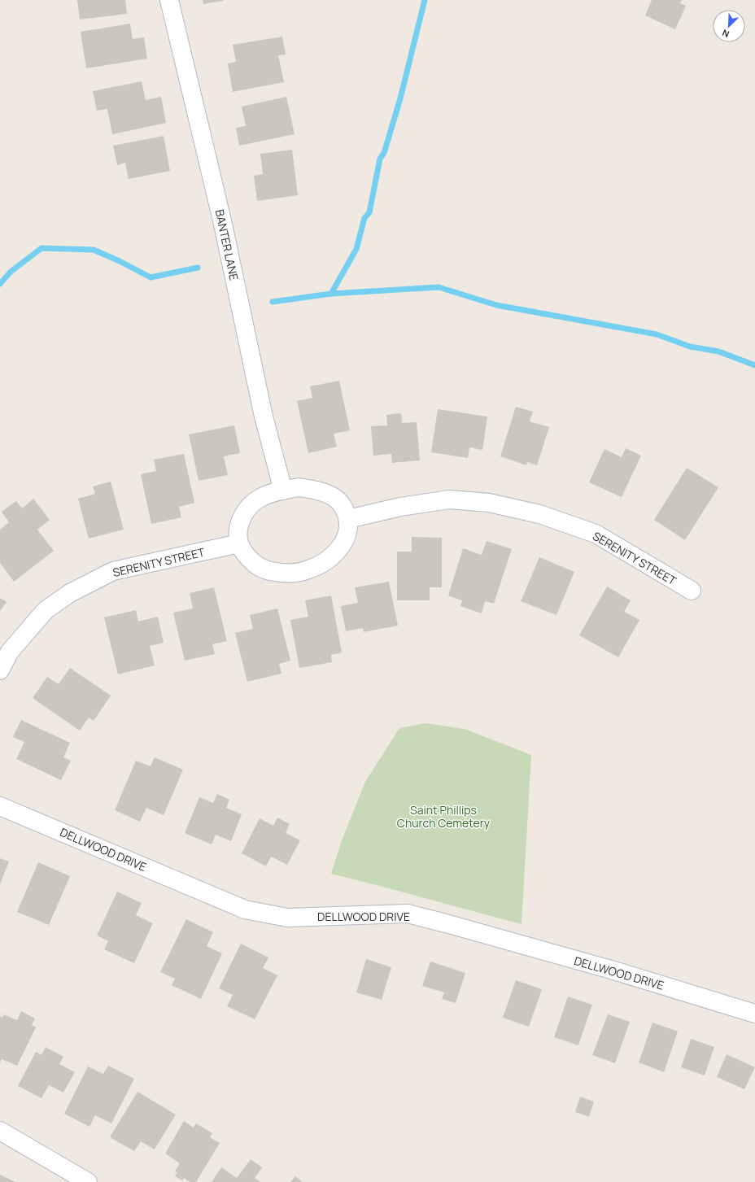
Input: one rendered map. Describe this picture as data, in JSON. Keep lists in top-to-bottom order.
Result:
{
  "streets": {
    "street": ["BANTER LANE", "SERENITY STREET", "DELLWOOD DRIVE"]
  },
  "crossings": [
    ["BANTER LANE", "SERENITY STREET"]
  ],
  "parks": ["Saint Phillips Church Cemetery"],
  "north": "bottom left"
}
